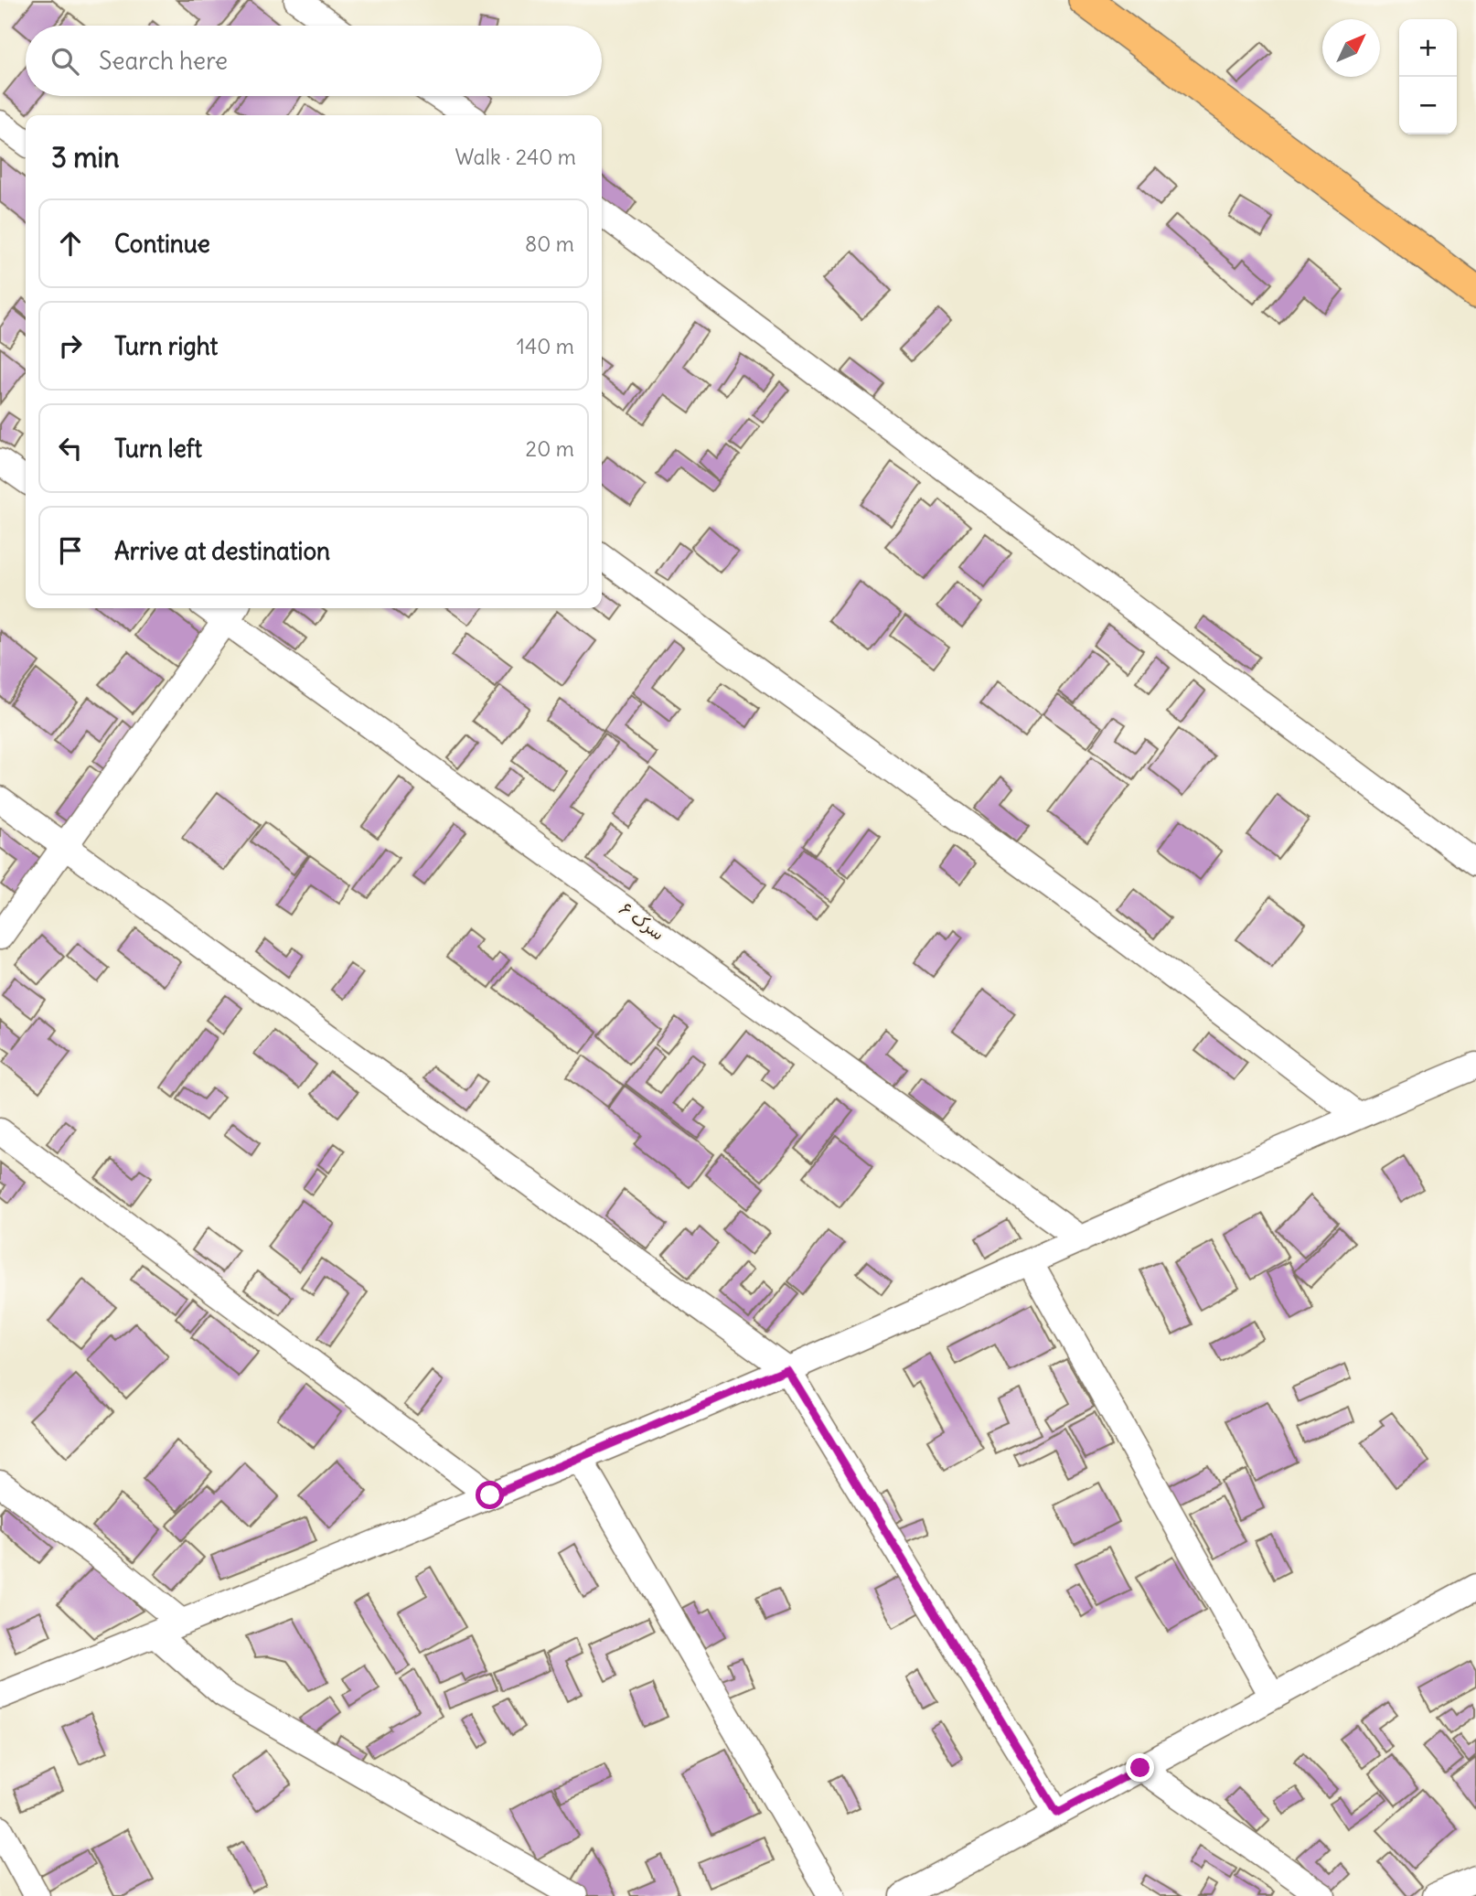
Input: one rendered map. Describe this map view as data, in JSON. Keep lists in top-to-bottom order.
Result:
{
  "streets": {
    "street": ["سرک ۶"]
  },
  "north": "top right",
  "page": {
    "map_buttons": ["+", "−"],
    "search": "Search here",
    "heading": ["3 min", "Walk · 240 m"],
    "list": [
      ["Continue", "80 m"],
      ["Turn right", "140 m"],
      ["Turn left", "20 m"],
      "Arrive at destination"
    ]
  }
}
